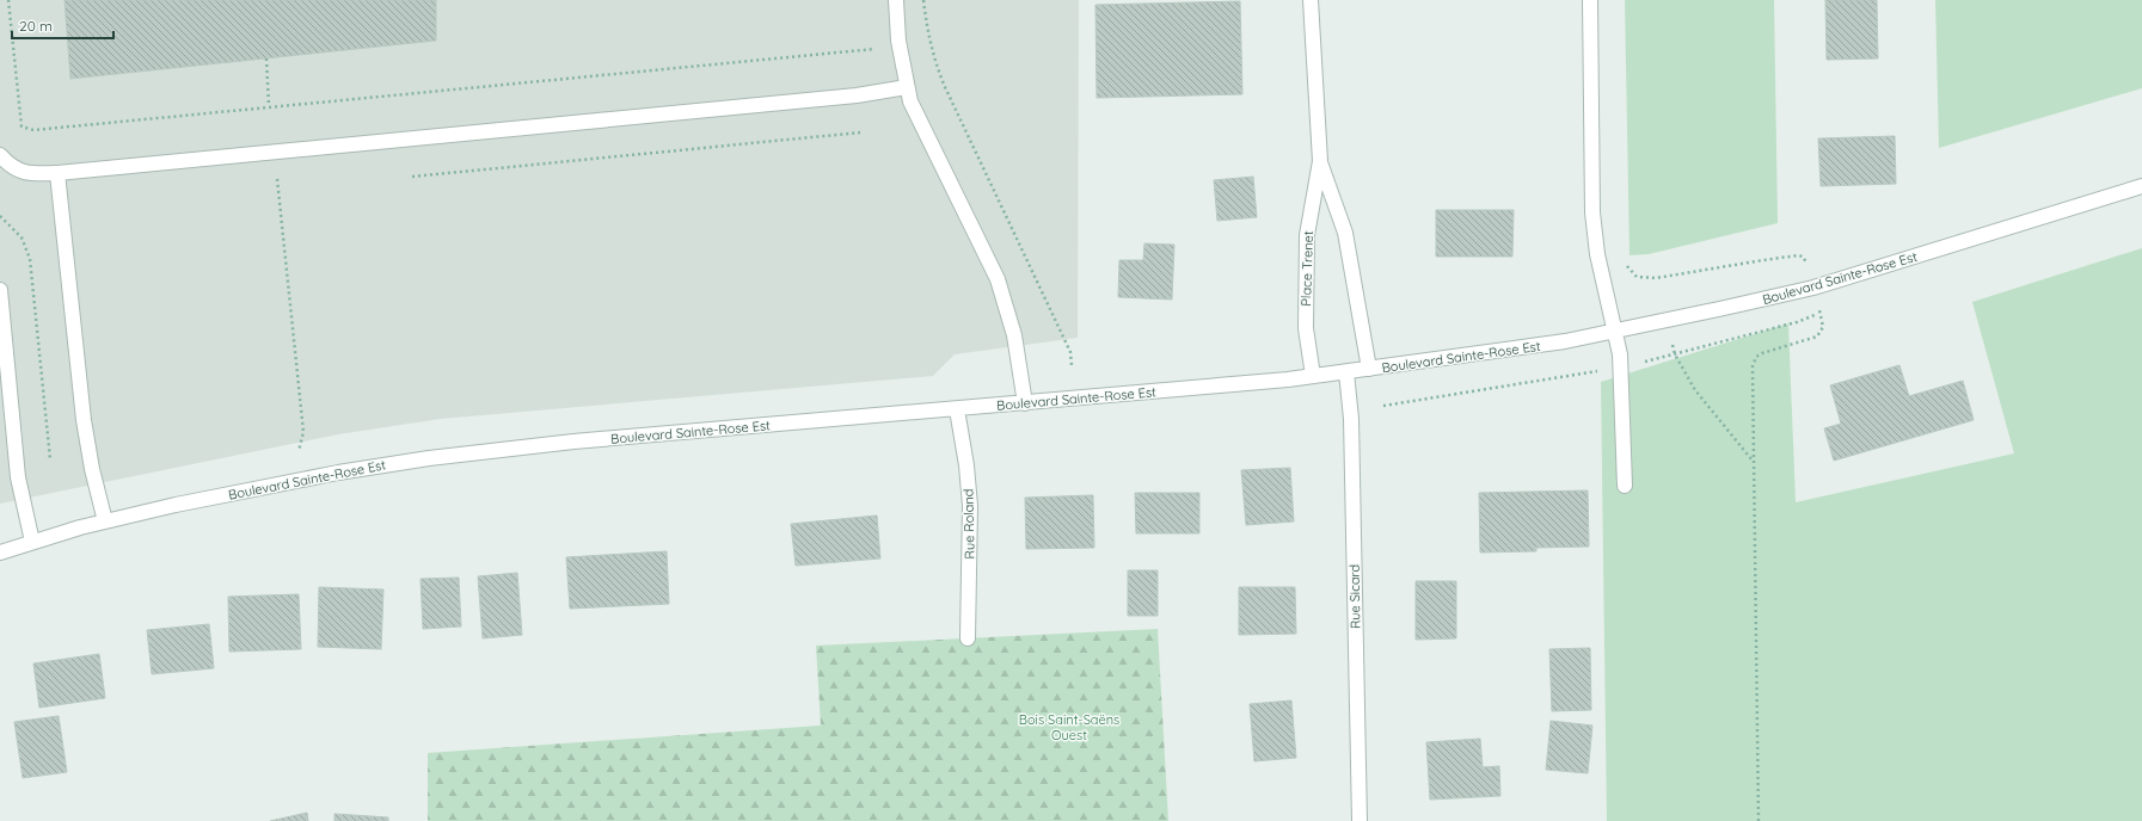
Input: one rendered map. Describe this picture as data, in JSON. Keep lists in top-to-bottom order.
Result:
{
  "streets": {
    "street": [
      "Place Trenet",
      "Boulevard Sainte-Rose Est",
      "Rue Roland",
      "Rue Sicard"
    ]
  },
  "crossings": [
    ["Place Trenet", "Boulevard Sainte-Rose Est"],
    ["Boulevard Sainte-Rose Est", "Rue Roland"],
    ["Boulevard Sainte-Rose Est", "Rue Sicard"]
  ],
  "parks": ["Bois Saint-Saëns Ouest"],
  "scale_bar": "20 m"
}
